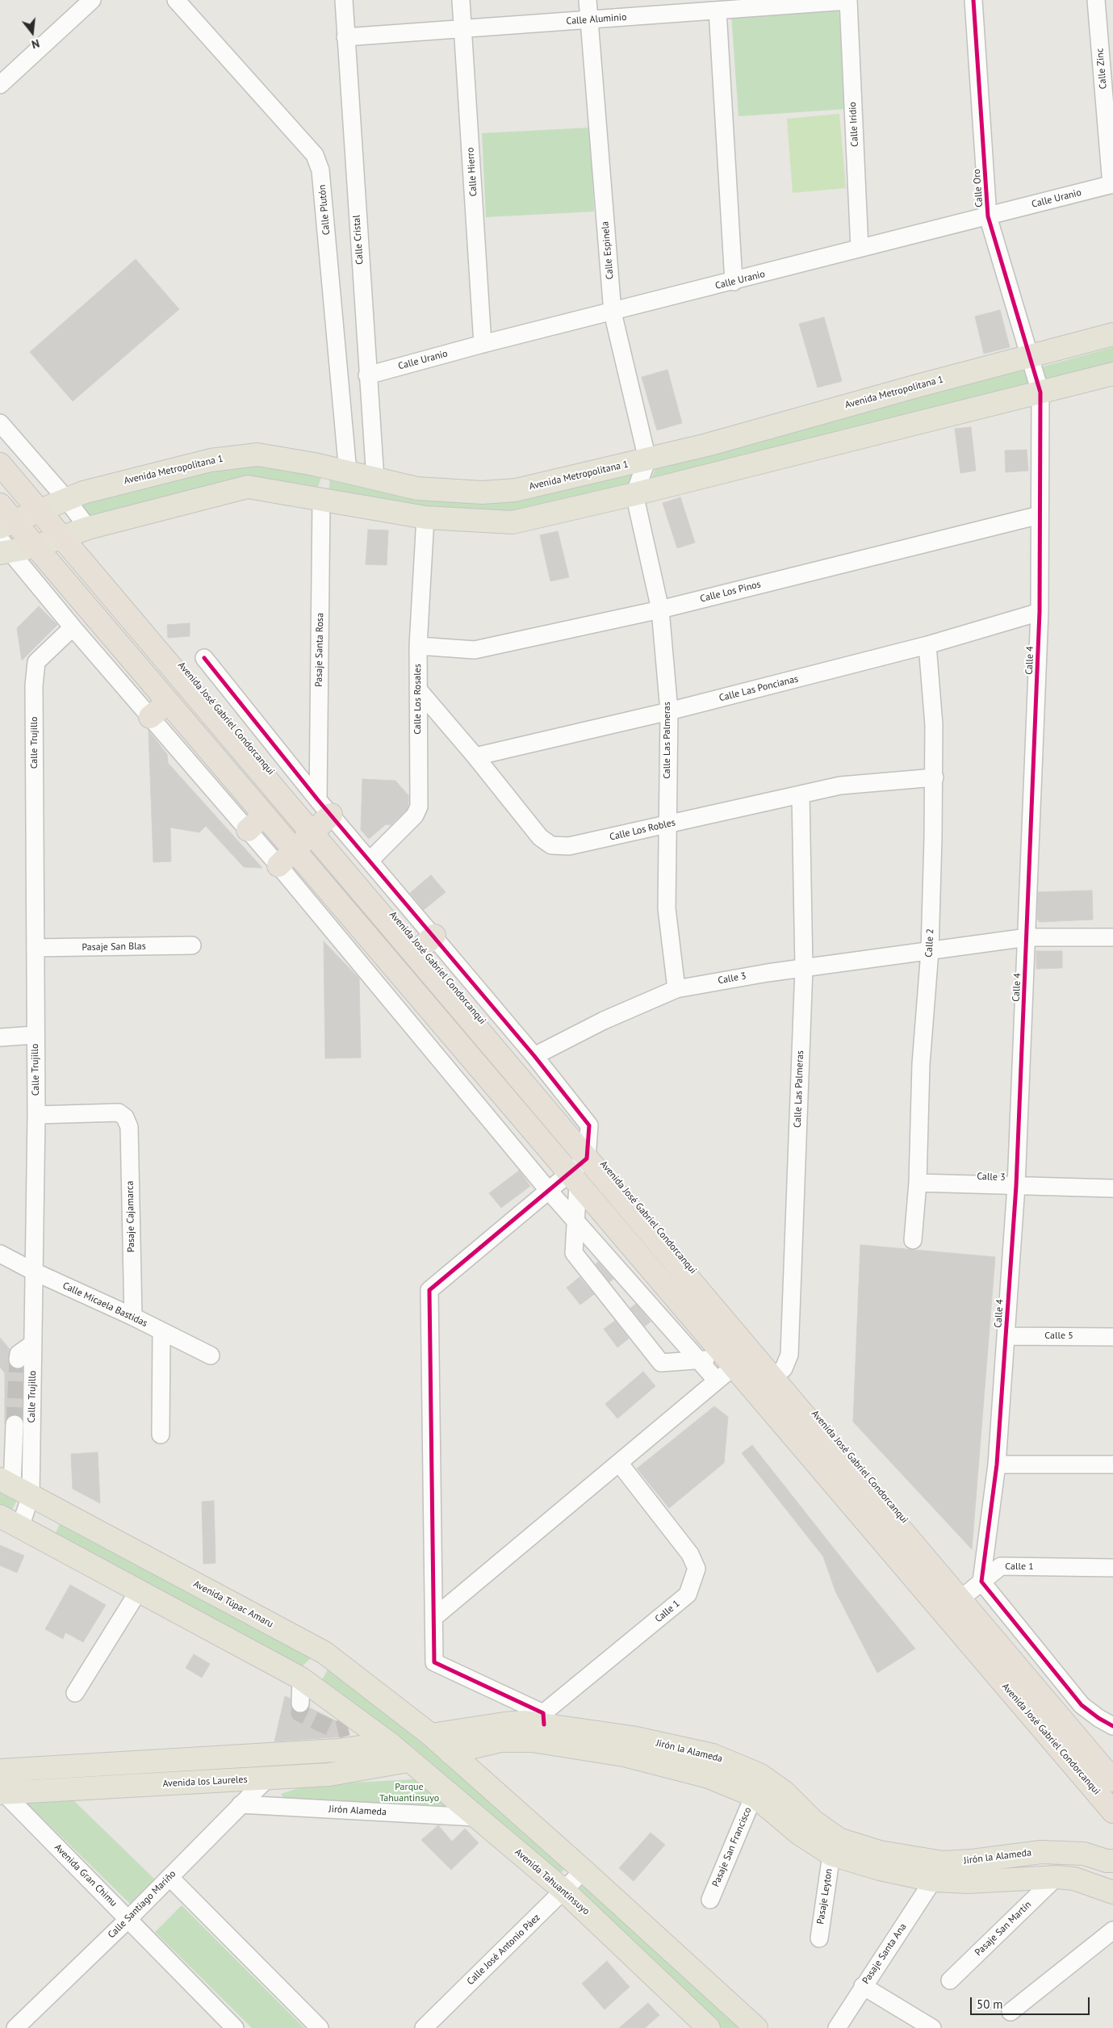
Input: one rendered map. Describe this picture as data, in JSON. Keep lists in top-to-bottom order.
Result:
{
  "streets": {
    "highway": ["Avenida José Gabriel Condorcanqui"],
    "main road": [
      "Avenida Metropolitana 1",
      "Avenida Túpac Amaru",
      "Jirón la Alameda",
      "Avenida los Laureles",
      "Avenida Tahuantinsuyo"
    ],
    "street": [
      "Calle Aluminio",
      "Calle Zinc",
      "Calle Iridio",
      "Calle Hierro",
      "Calle Oro",
      "Calle Uranio",
      "Calle Plutón",
      "Calle Cristal",
      "Calle Espinela",
      "Calle Los Pinos",
      "Pasaje Santa Rosa",
      "Calle 4",
      "Calle Las Poncianas",
      "Calle Los Rosales",
      "Calle Las Palmeras",
      "Calle Trujillo",
      "Calle Los Robles",
      "Calle 2",
      "Pasaje San Blas",
      "Calle 3",
      "Pasaje Cajamarca",
      "Calle Micaela Bastidas",
      "Calle 5",
      "Calle 1",
      "Jirón Alameda",
      "Pasaje San Francisco",
      "Avenida Gran Chimu",
      "Pasaje Leyton",
      "Calle Santiago Mariño",
      "Pasaje San Martín",
      "Calle José Antonio Páez",
      "Pasaje Santa Ana"
    ]
  },
  "crossings": [
    ["Calle Aluminio", "Calle Iridio"],
    ["Calle Aluminio", "Calle Hierro"],
    ["Calle Aluminio", "Calle Cristal"],
    ["Calle Aluminio", "Calle Espinela"],
    ["Calle Zinc", "Calle Uranio"],
    ["Calle Iridio", "Calle Uranio"],
    ["Calle Hierro", "Calle Uranio"],
    ["Calle Oro", "Calle Uranio"],
    ["Calle Oro", "Avenida Metropolitana 1"],
    ["Calle Oro", "Calle 4"],
    ["Calle Uranio", "Calle Cristal"],
    ["Calle Uranio", "Calle Espinela"],
    ["Calle Plutón", "Avenida Metropolitana 1"],
    ["Calle Cristal", "Avenida Metropolitana 1"],
    ["Calle Espinela", "Avenida Metropolitana 1"],
    ["Avenida Metropolitana 1", "Avenida José Gabriel Condorcanqui"],
    ["Calle Los Pinos", "Calle 4"],
    ["Calle Los Pinos", "Calle Los Rosales"],
    ["Calle Los Pinos", "Calle Las Palmeras"],
    ["Calle 4", "Calle Las Poncianas"],
    ["Calle 4", "Calle 3"],
    ["Calle 4", "Calle 5"],
    ["Calle 4", "Calle 1"],
    ["Calle Las Poncianas", "Calle Las Palmeras"],
    ["Calle Las Poncianas", "Calle Los Robles"],
    ["Calle Las Poncianas", "Calle 2"],
    ["Calle Los Rosales", "Calle Los Robles"],
    ["Avenida José Gabriel Condorcanqui", "Calle Las Palmeras"],
    ["Avenida José Gabriel Condorcanqui", "Calle 1"],
    ["Calle Las Palmeras", "Calle Los Robles"],
    ["Calle Las Palmeras", "Calle 3"],
    ["Calle Trujillo", "Pasaje San Blas"],
    ["Calle Trujillo", "Pasaje Cajamarca"],
    ["Calle Trujillo", "Calle Micaela Bastidas"],
    ["Calle Trujillo", "Avenida Túpac Amaru"],
    ["Calle Los Robles", "Calle 2"],
    ["Calle 2", "Calle 3"],
    ["Pasaje Cajamarca", "Calle Micaela Bastidas"],
    ["Calle 1", "Jirón la Alameda"],
    ["Avenida Túpac Amaru", "Jirón la Alameda"],
    ["Jirón la Alameda", "Pasaje San Francisco"],
    ["Jirón la Alameda", "Pasaje Leyton"],
    ["Jirón la Alameda", "Pasaje San Martín"],
    ["Jirón la Alameda", "Pasaje Santa Ana"],
    ["Avenida los Laureles", "Avenida Gran Chimu"],
    ["Avenida los Laureles", "Avenida Tahuantinsuyo"],
    ["Avenida los Laureles", "Calle Santiago Mariño"],
    ["Jirón Alameda", "Avenida Tahuantinsuyo"],
    ["Jirón Alameda", "Calle Santiago Mariño"],
    ["Avenida Gran Chimu", "Calle Santiago Mariño"],
    ["Avenida Tahuantinsuyo", "Calle José Antonio Páez"]
  ],
  "parks": ["Parque Tahuantinsuyo"],
  "scale_bar": "50 m",
  "north": "bottom"
}
